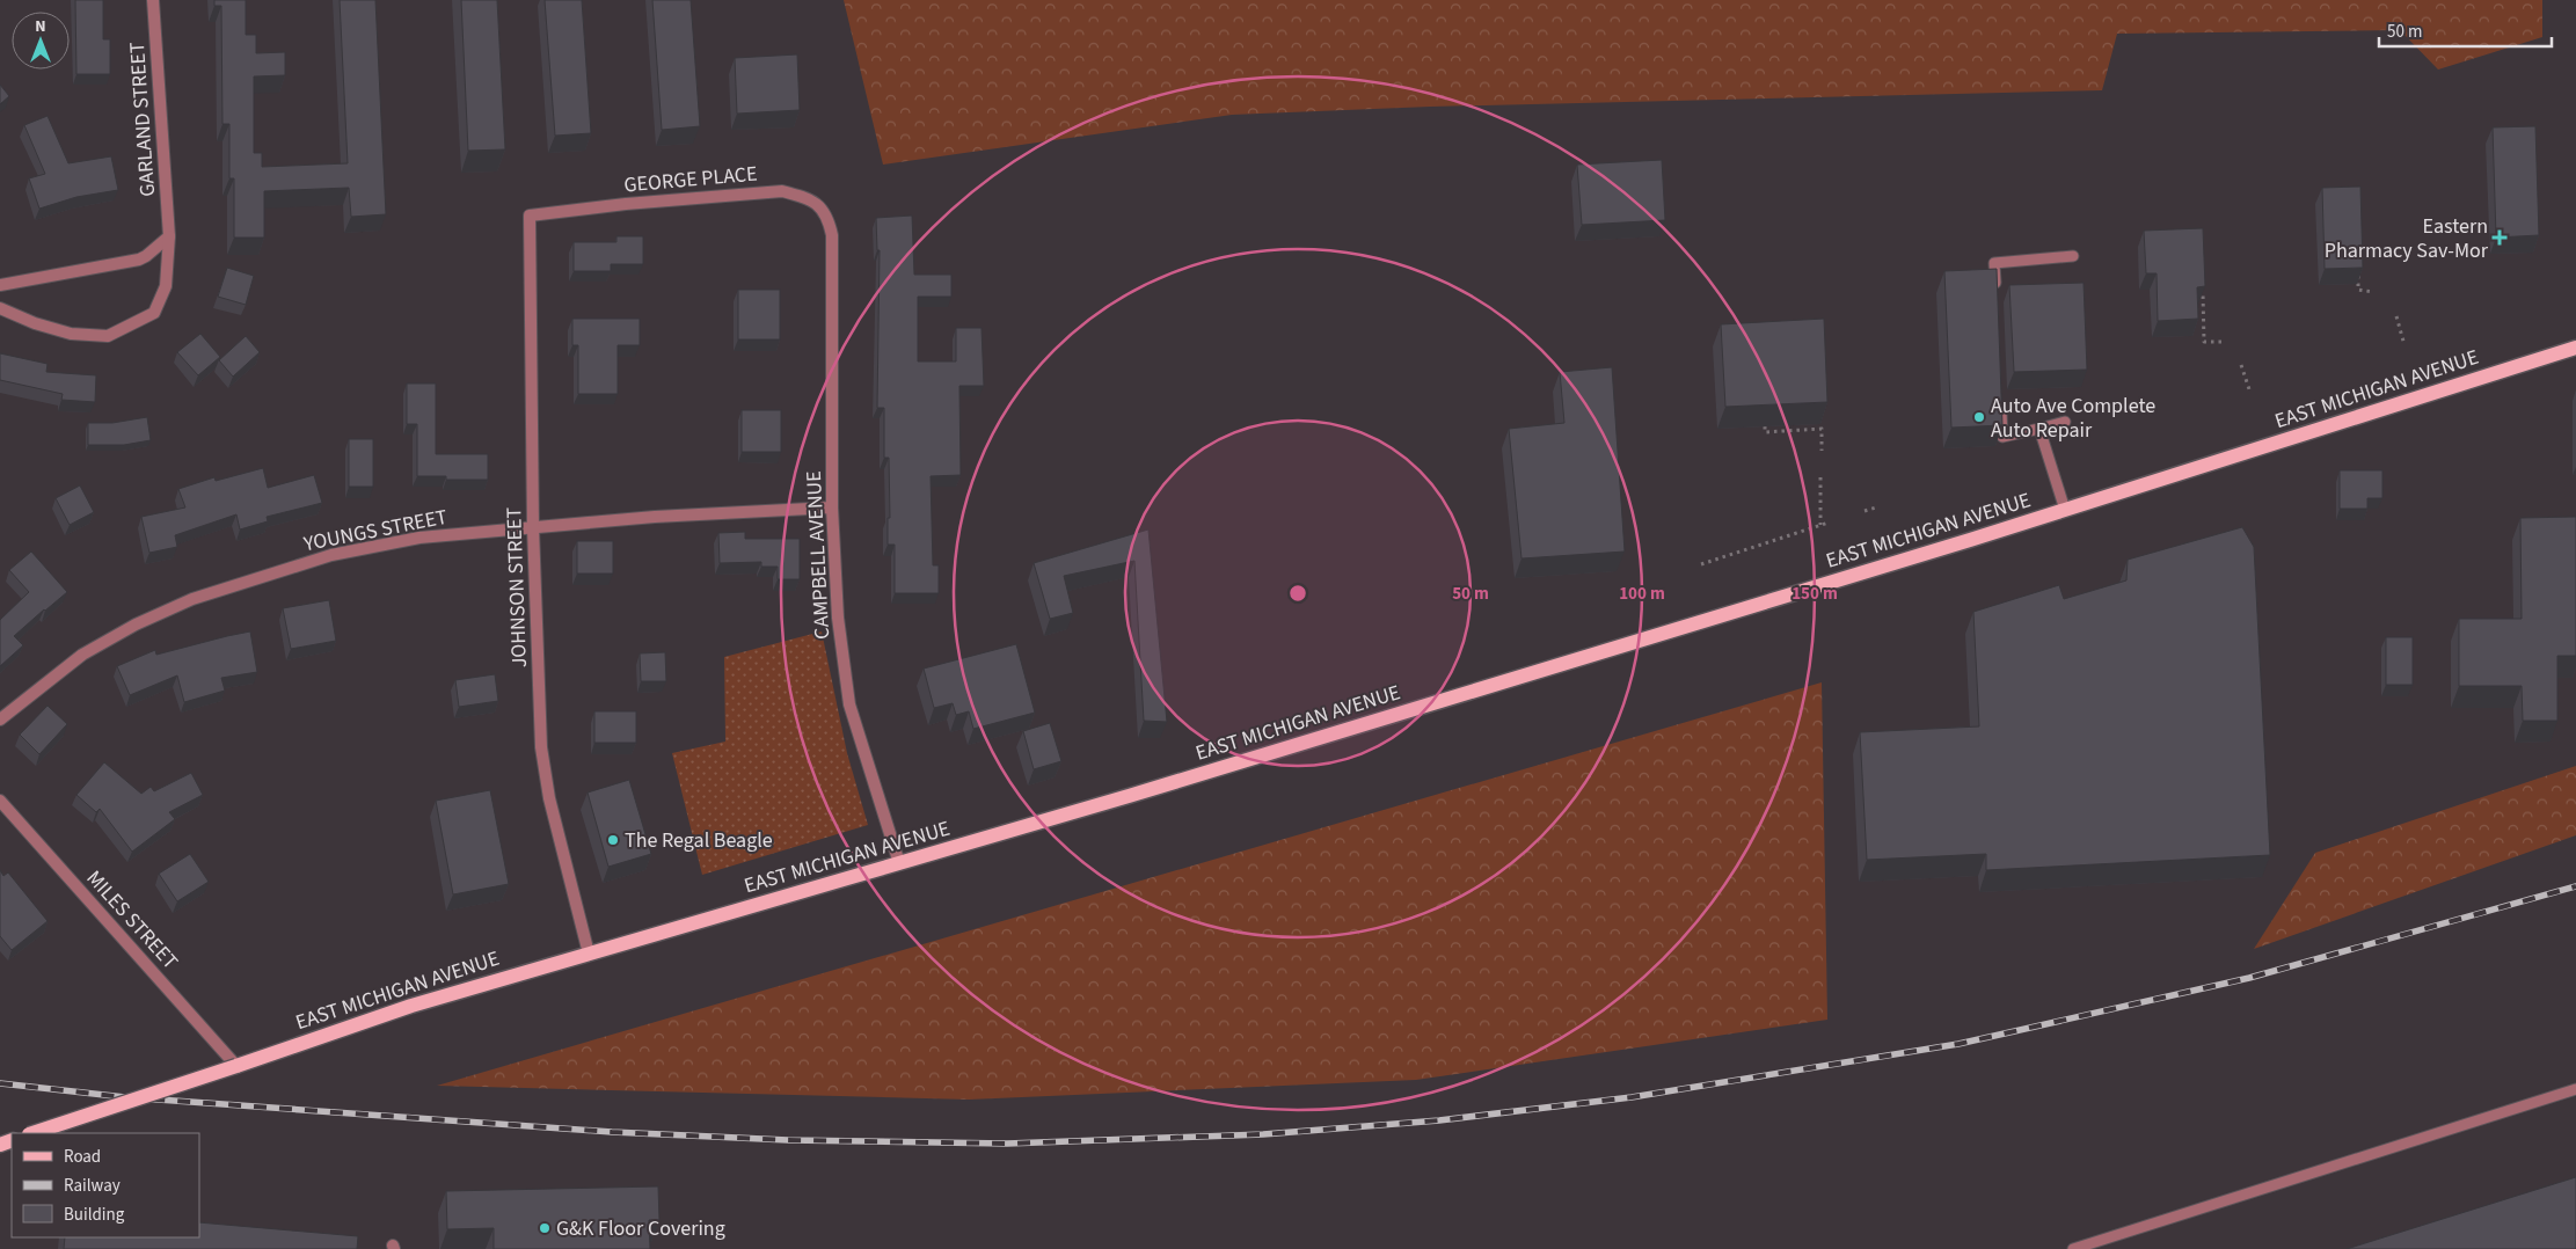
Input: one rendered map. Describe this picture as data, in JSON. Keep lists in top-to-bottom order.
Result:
{
  "streets": {
    "main road": ["EAST MICHIGAN AVENUE"],
    "street": [
      "GARLAND STREET",
      "GEORGE PLACE",
      "YOUNGS STREET",
      "CAMPBELL AVENUE",
      "JOHNSON STREET",
      "MILES STREET"
    ]
  },
  "crossings": [
    ["GEORGE PLACE", "CAMPBELL AVENUE"],
    ["GEORGE PLACE", "JOHNSON STREET"],
    ["EAST MICHIGAN AVENUE", "CAMPBELL AVENUE"],
    ["EAST MICHIGAN AVENUE", "JOHNSON STREET"],
    ["EAST MICHIGAN AVENUE", "MILES STREET"],
    ["YOUNGS STREET", "CAMPBELL AVENUE"],
    ["YOUNGS STREET", "JOHNSON STREET"]
  ],
  "places": {
    "health": ["Eastern Pharmacy Sav-Mor"],
    "other": ["Auto Ave Complete Auto Repair", "The Regal Beagle", "G&K Floor Covering"]
  },
  "legend": ["Road", "Railway", "Building"],
  "scale_bar": "50 m",
  "north": "top",
  "rings": ["50 m", "100 m", "150 m"]
}
